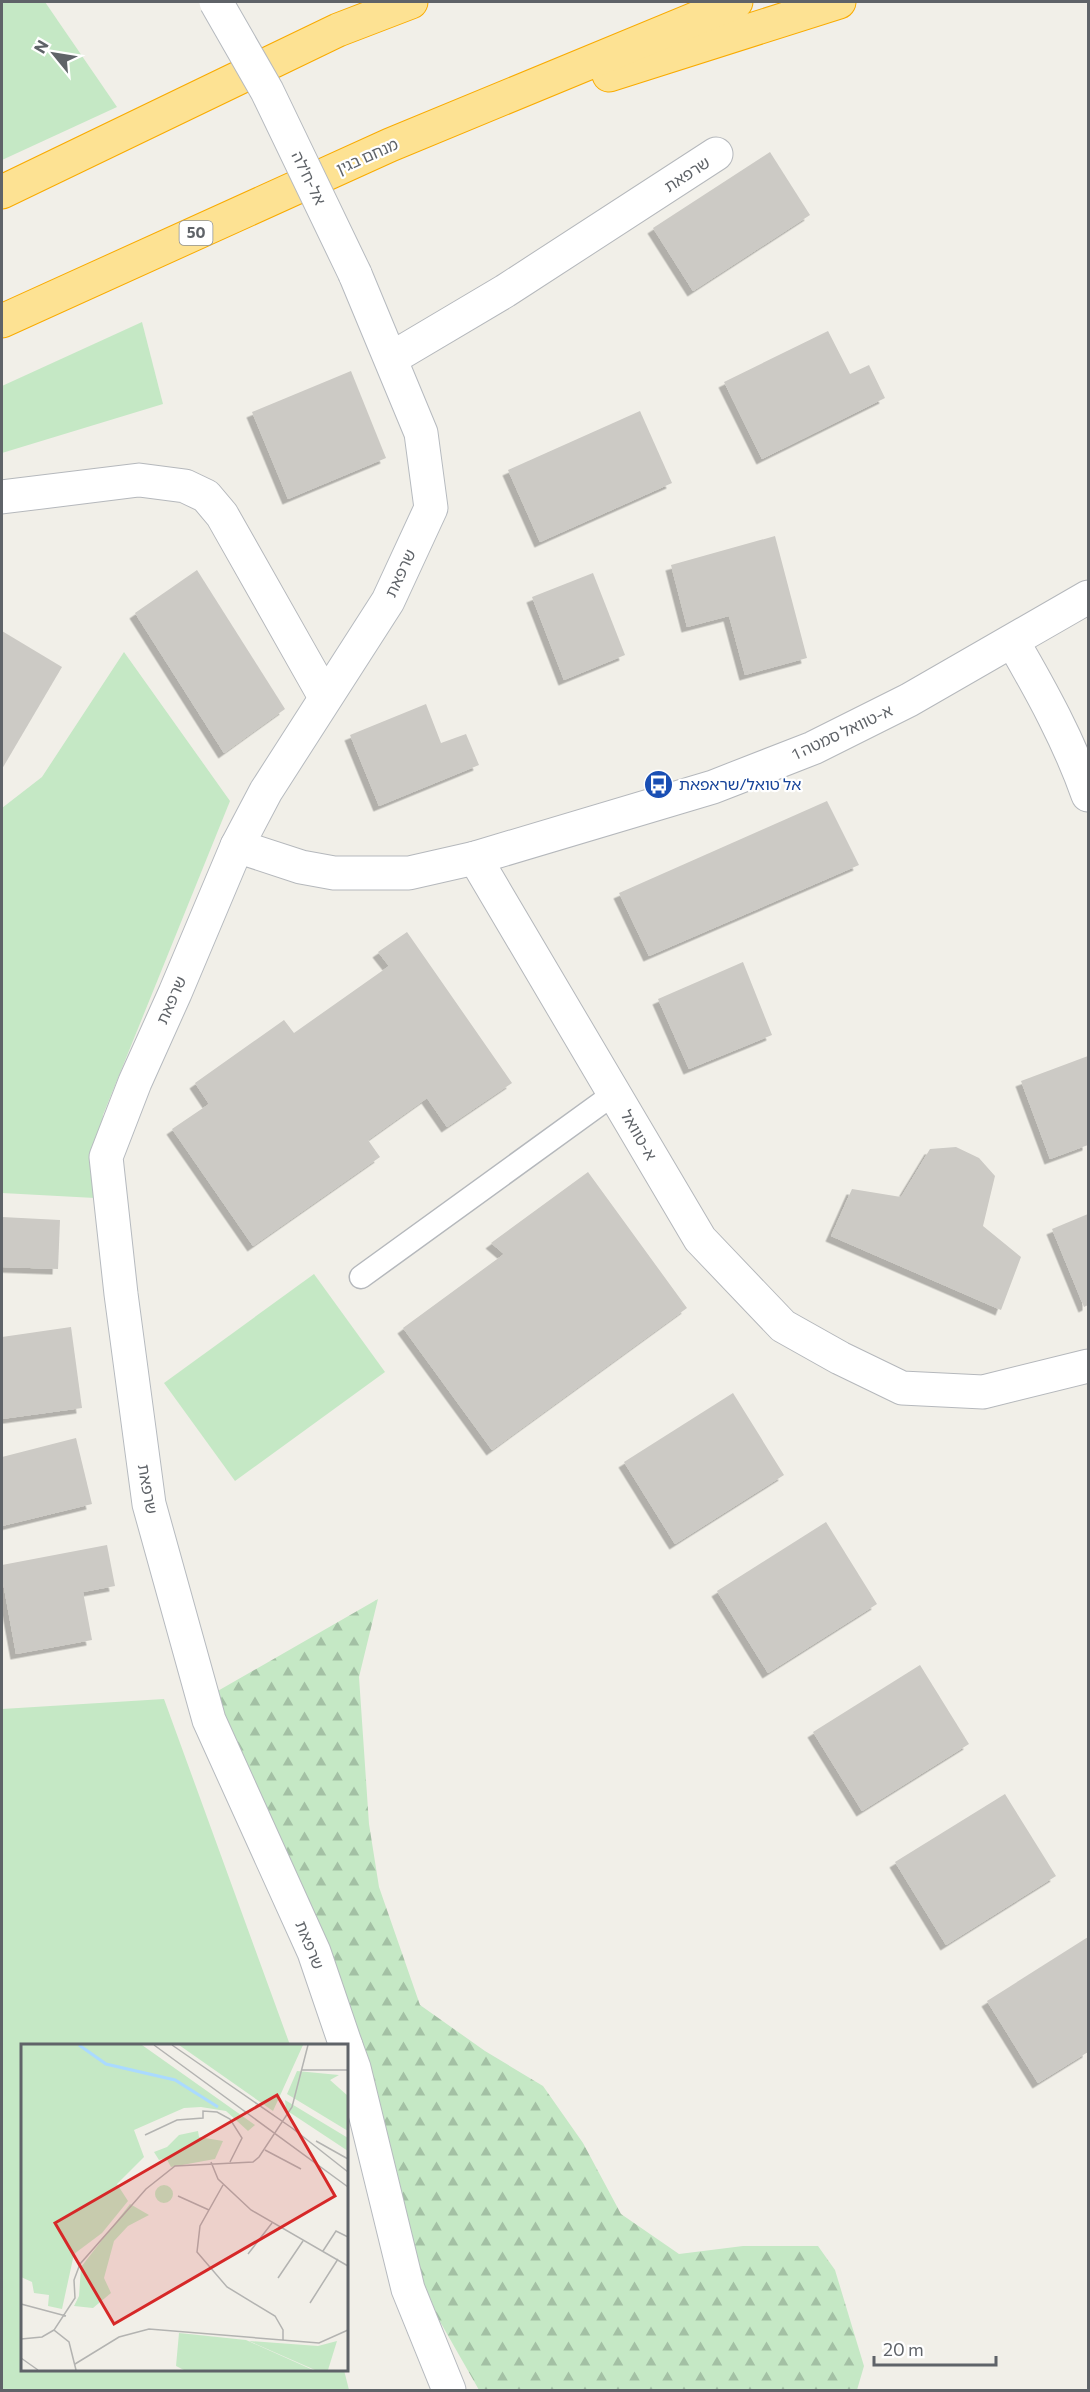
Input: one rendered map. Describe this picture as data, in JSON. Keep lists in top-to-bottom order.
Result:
{
  "streets": {
    "highway": ["מנחם בגין", "50"],
    "street": [
      "שרפאת",
      "אל-ח'לה",
      "א-טוואל סמטה 1",
      "א-טוואל"
    ]
  },
  "crossings": [
    ["שרפאת", "אל-ח'לה"],
    ["א-טוואל סמטה 1", "א-טוואל"]
  ],
  "places": {
    "bus stop": ["אל טואל/שראפאת"]
  },
  "scale_bar": "20 m",
  "north": "top left"
}
